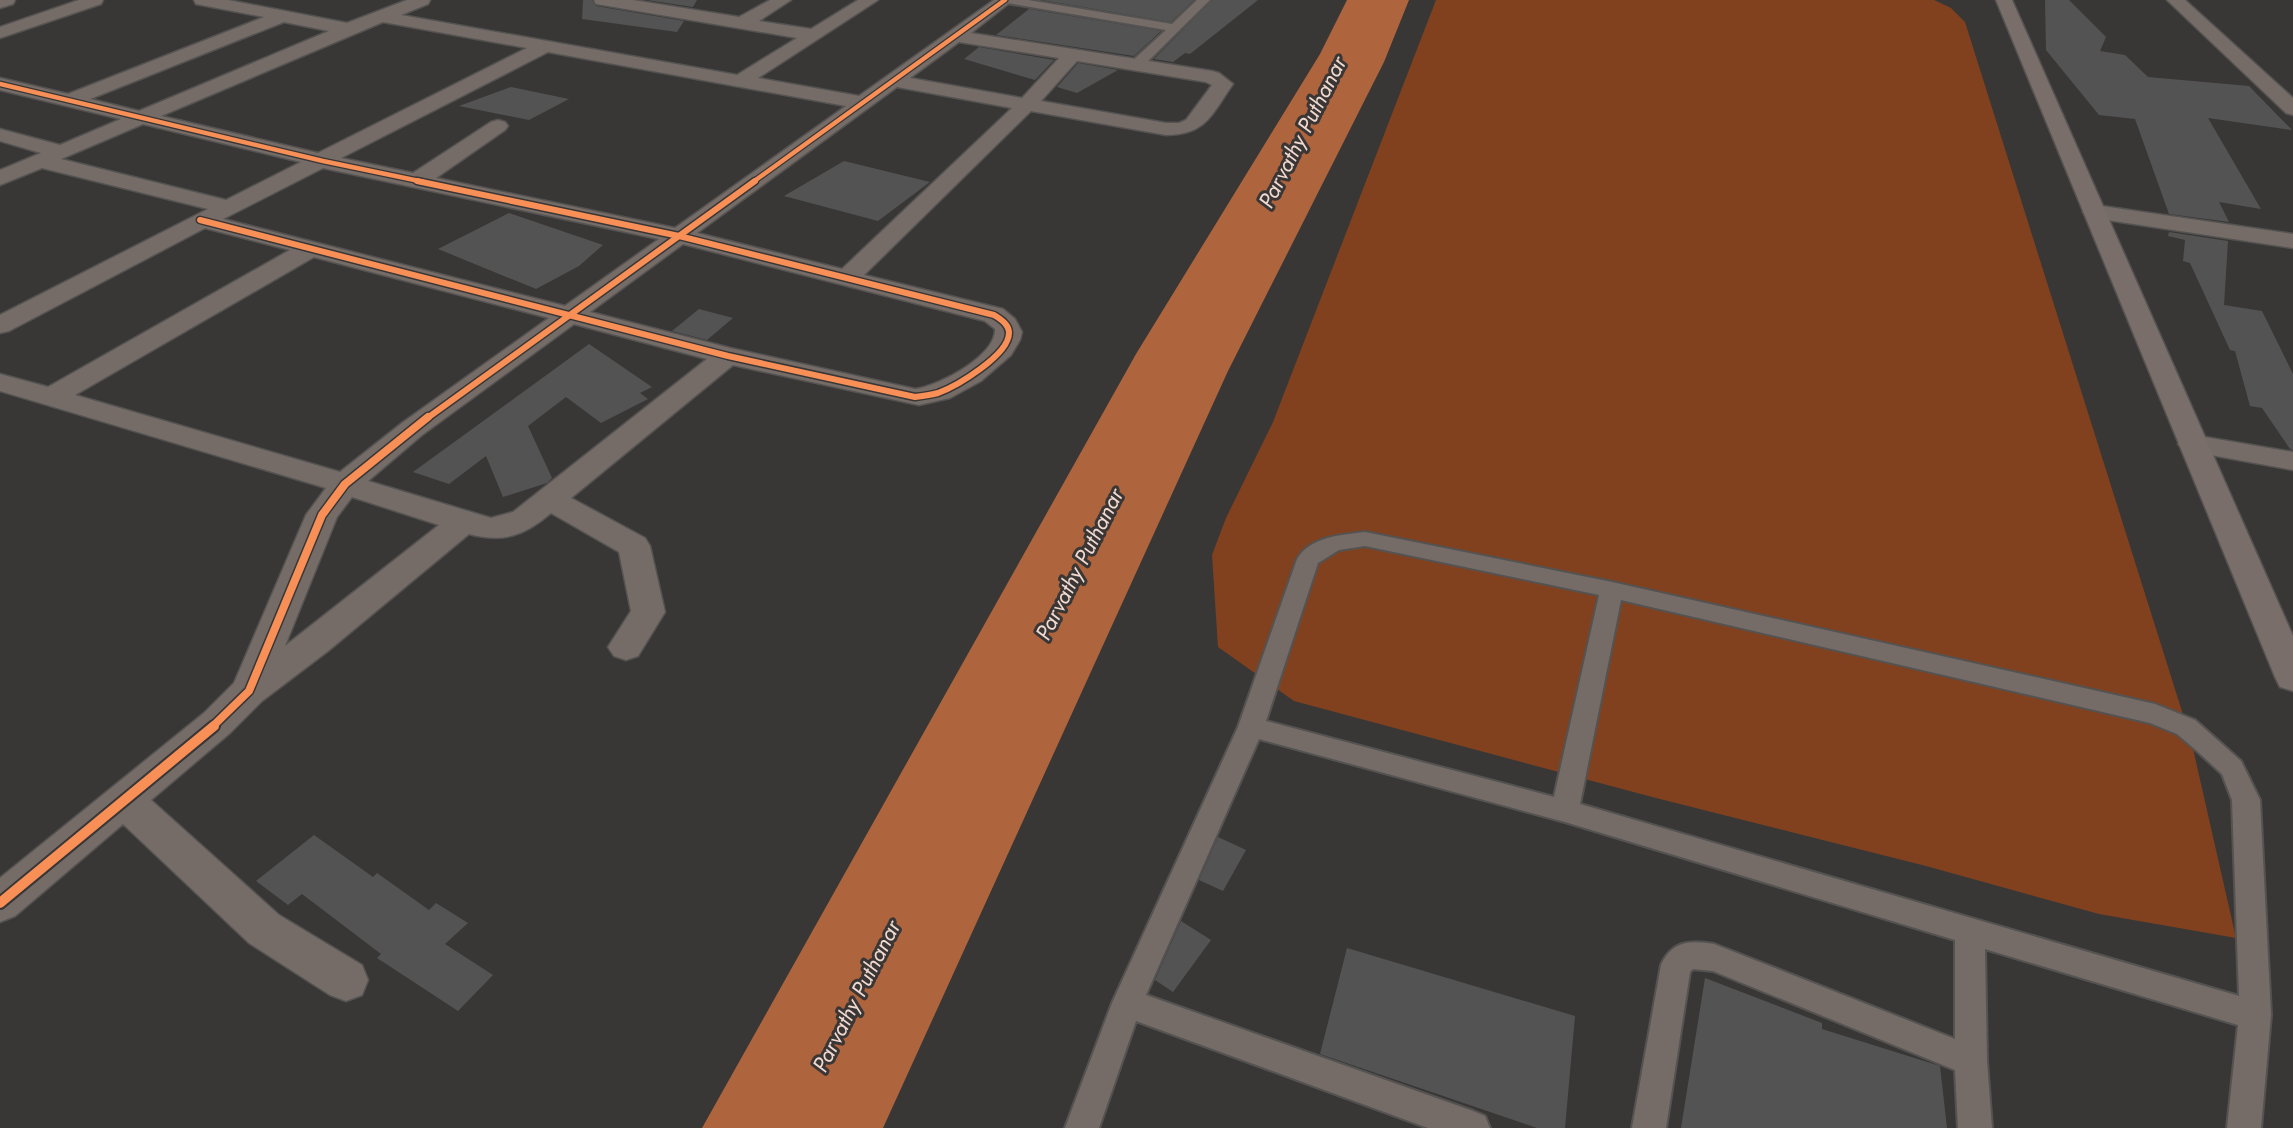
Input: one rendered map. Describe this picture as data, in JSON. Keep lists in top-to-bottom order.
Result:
{
  "water": ["Parvathy Puthanar"]
}
